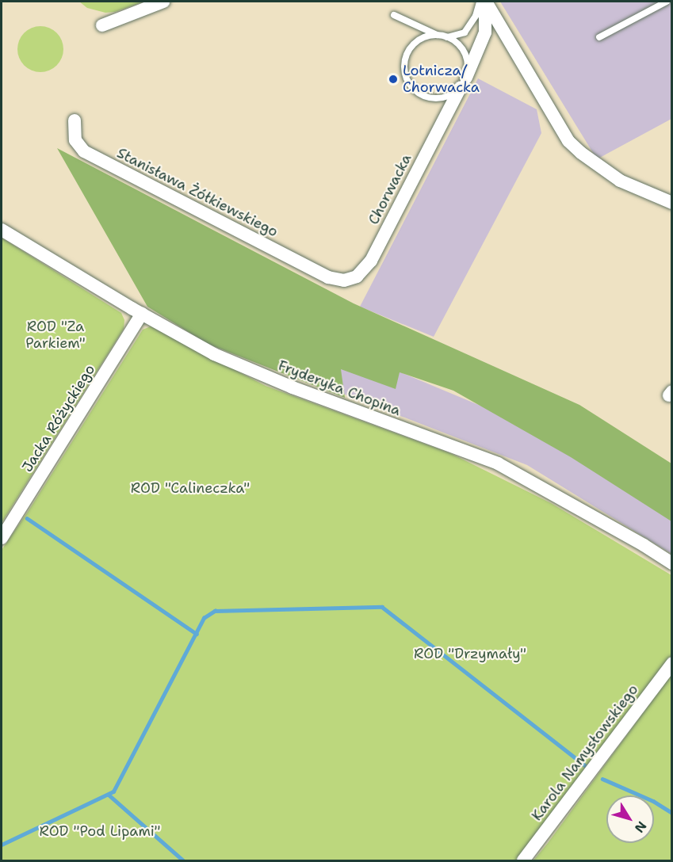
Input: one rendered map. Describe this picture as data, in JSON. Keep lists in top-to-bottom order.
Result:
{
  "streets": {
    "street": [
      "Chorwacka",
      "Stanisława Żółkiewskiego",
      "Fryderyka Chopina",
      "Jacka Różyckiego",
      "Karola Namysłowskiego"
    ]
  },
  "crossings": [
    ["Chorwacka", "Stanisława Żółkiewskiego"],
    ["Fryderyka Chopina", "Jacka Różyckiego"]
  ],
  "parks": [
    "ROD \"Za Parkiem\"",
    "ROD \"Calineczka\"",
    "ROD \"Drzymały\"",
    "ROD \"Pod Lipami\""
  ],
  "places": ["Lotnicza/ Chorwacka"],
  "north": "bottom right"
}
